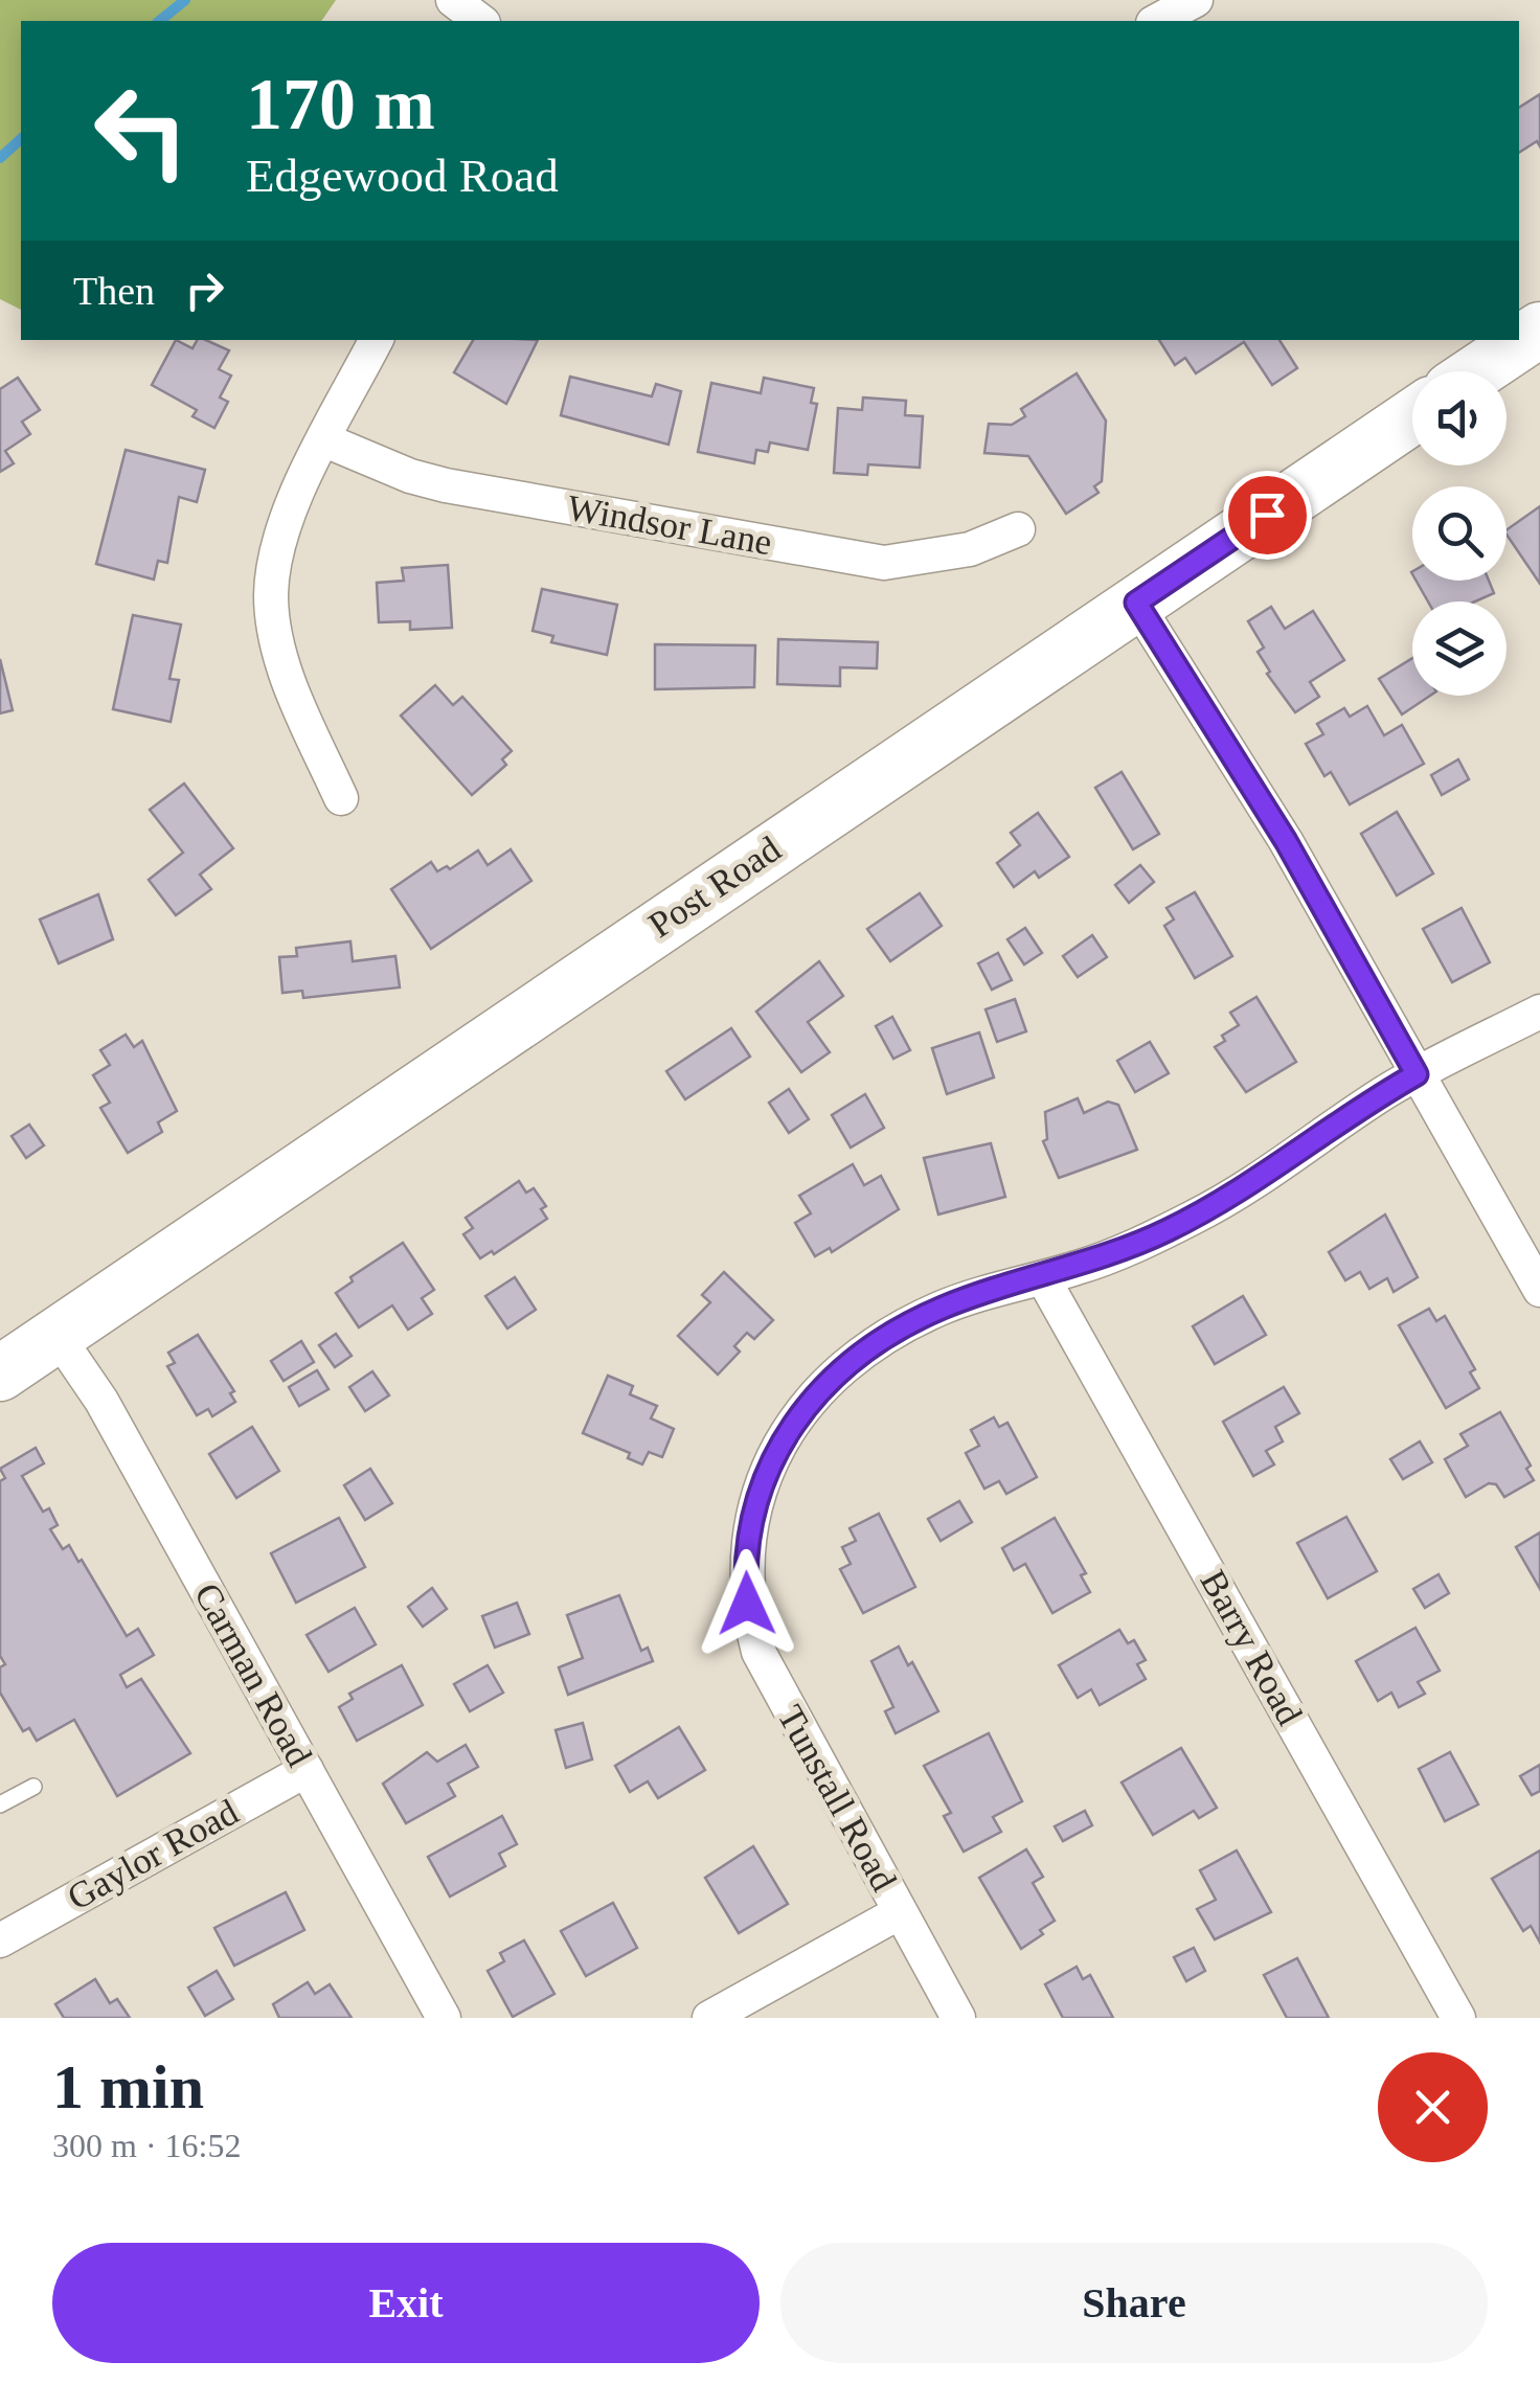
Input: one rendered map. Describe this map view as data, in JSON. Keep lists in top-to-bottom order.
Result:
{
  "streets": {
    "main road": ["Post Road"],
    "street": [
      "Windsor Lane",
      "Barry Road",
      "Carman Road",
      "Tunstall Road",
      "Gaylor Road"
    ]
  },
  "crossings": [
    ["Post Road", "Carman Road"],
    ["Barry Road", "Tunstall Road"],
    ["Carman Road", "Gaylor Road"]
  ],
  "page": {
    "turn": ["170 m", "Edgewood Road"],
    "then": "Then",
    "heading": ["1 min", "300 m · 16:52"],
    "buttons": ["Exit", "Share"]
  }
}
